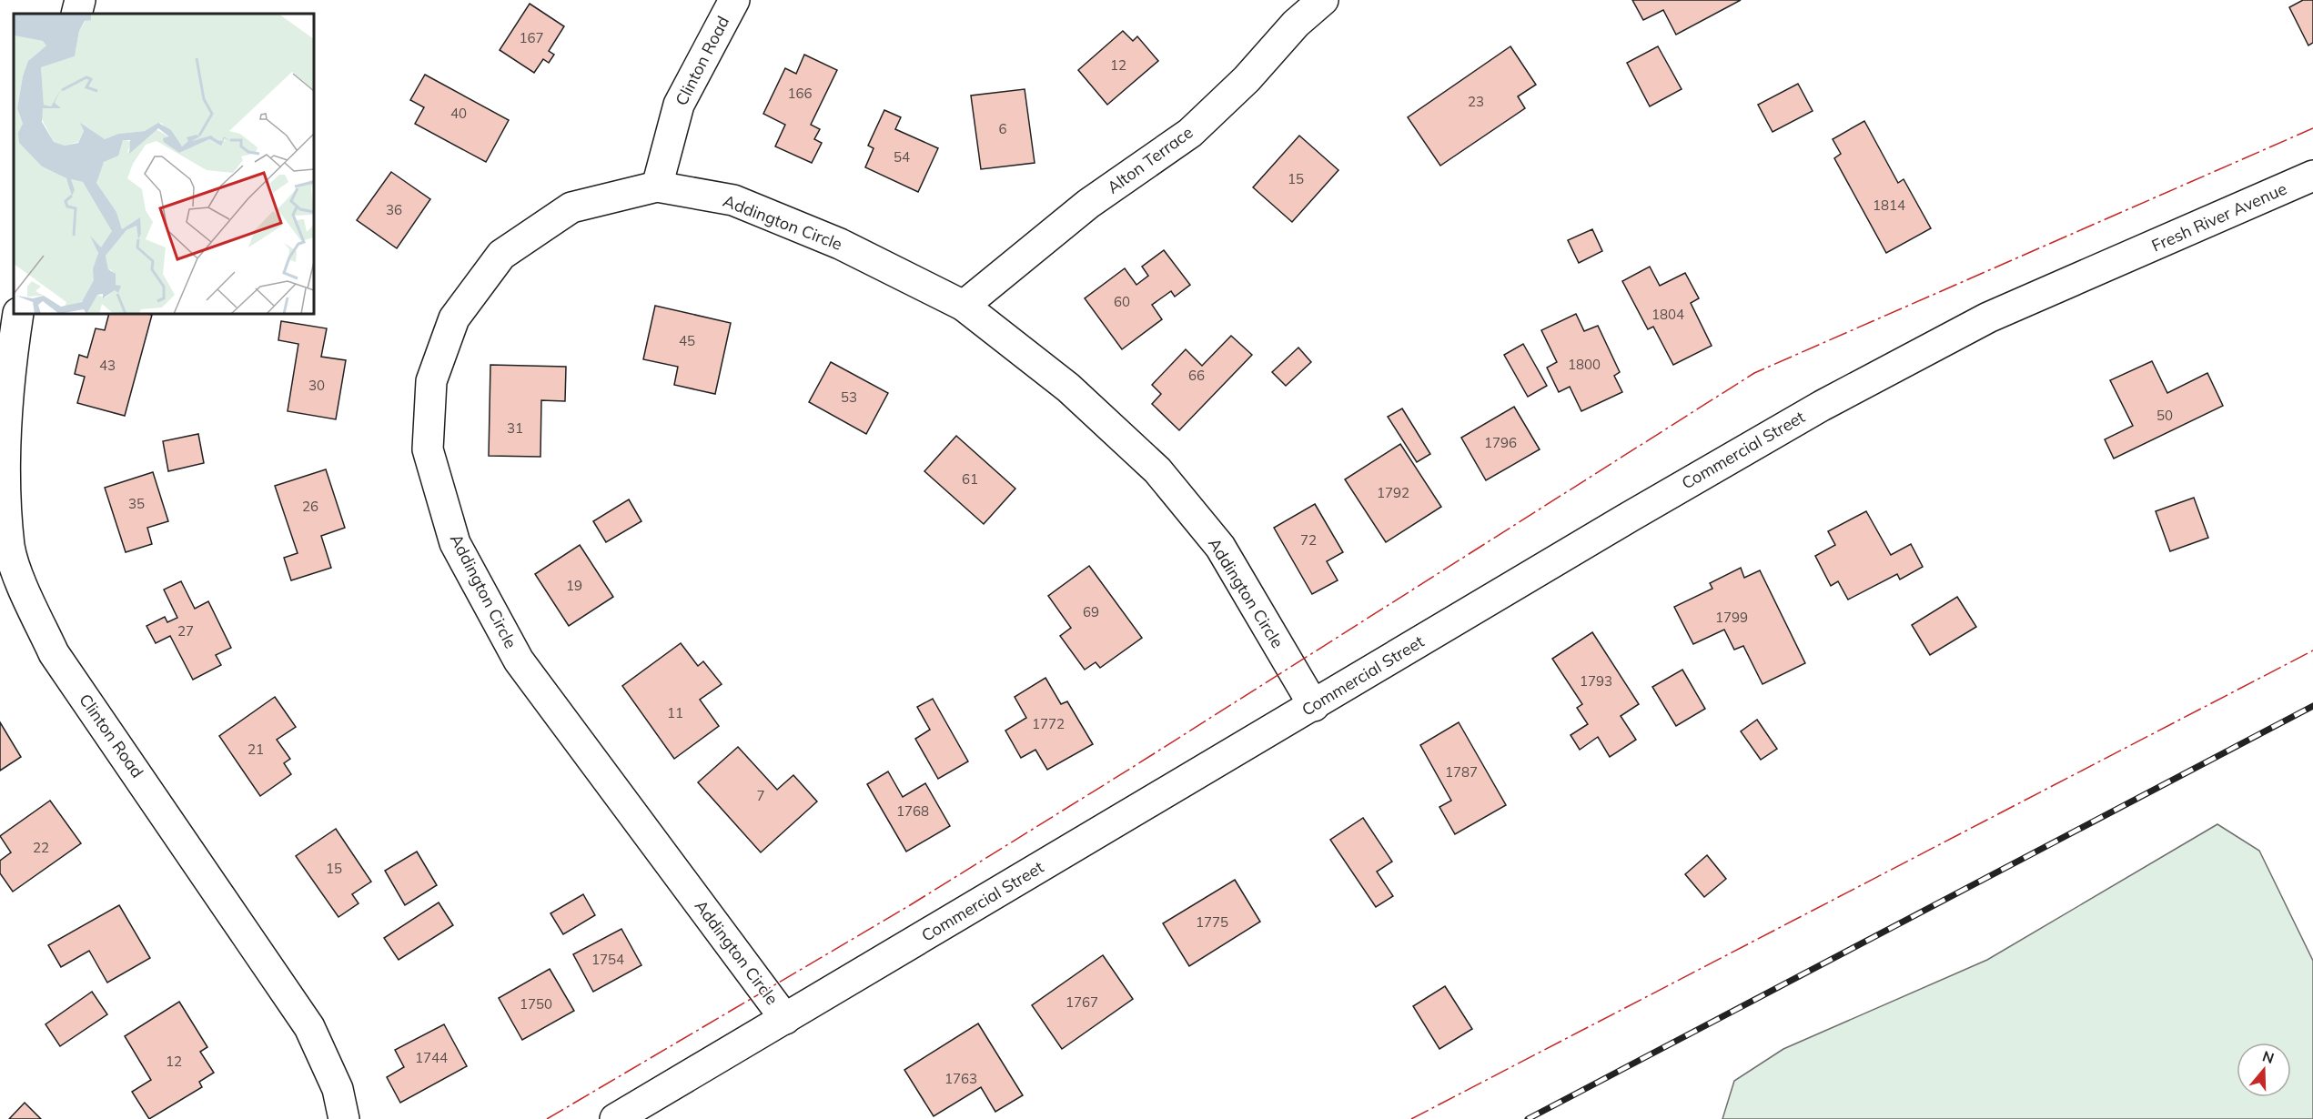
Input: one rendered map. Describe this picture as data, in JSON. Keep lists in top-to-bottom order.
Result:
{
  "streets": {
    "street": [
      "Clinton Road",
      "Alton Terrace",
      "Fresh River Avenue",
      "Addington Circle",
      "Commercial Street"
    ]
  },
  "crossings": [
    ["Clinton Road", "Addington Circle"],
    ["Alton Terrace", "Addington Circle"],
    ["Fresh River Avenue", "Commercial Street"],
    ["Addington Circle", "Commercial Street"]
  ],
  "house_numbers": [
    "167",
    "12",
    "166",
    "23",
    "40",
    "6",
    "54",
    "15",
    "1814",
    "36",
    "60",
    "1804",
    "45",
    "1800",
    "43",
    "66",
    "30",
    "53",
    "50",
    "31",
    "1796",
    "61",
    "1792",
    "35",
    "26",
    "72",
    "19",
    "69",
    "1799",
    "27",
    "1793",
    "11",
    "1772",
    "21",
    "1787",
    "7",
    "1768",
    "22",
    "15",
    "1775",
    "1754",
    "1767",
    "1750",
    "1744",
    "12",
    "1763"
  ],
  "north": "top"
}
